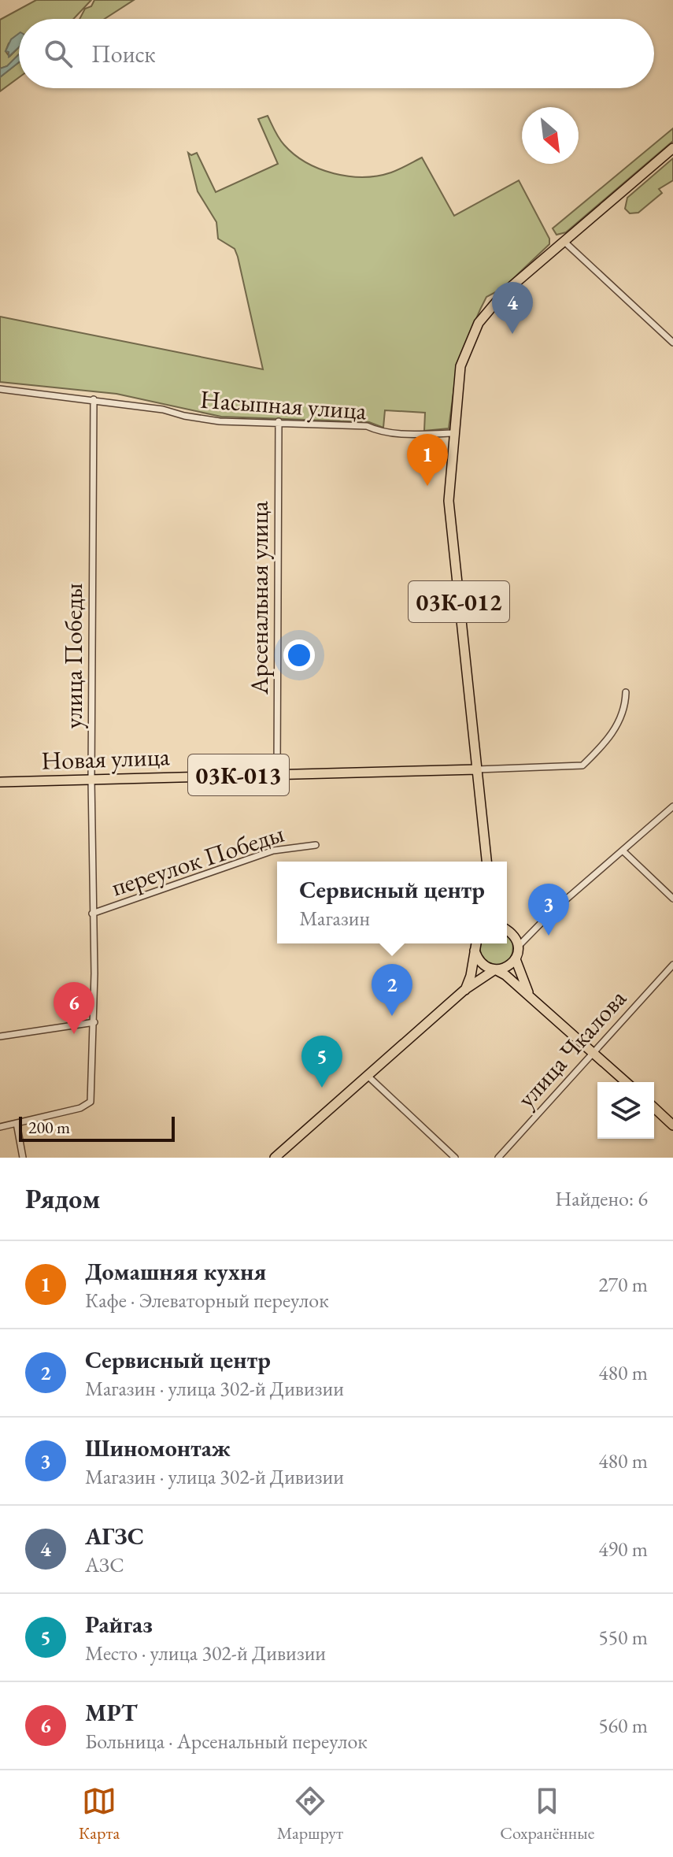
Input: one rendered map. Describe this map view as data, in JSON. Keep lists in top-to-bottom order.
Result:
{
  "streets": {
    "main road": ["03К-012", "Новая улица", "03К-013"],
    "street": [
      "Насыпная улица",
      "Арсенальная улица",
      "улица Победы",
      "переулок Победы",
      "улица Чкалова"
    ]
  },
  "crossings": [
    ["Насыпная улица", "Арсенальная улица"],
    ["Насыпная улица", "03К-012"],
    ["Насыпная улица", "улица Победы"],
    ["Арсенальная улица", "Новая улица"],
    ["03К-012", "Новая улица"],
    ["улица Победы", "Новая улица"],
    ["улица Победы", "переулок Победы"]
  ],
  "scale_bar": "200 m",
  "north": "bottom right",
  "page": {
    "search": "Поиск",
    "pins": [
      "4",
      "1",
      "3",
      "2",
      "6",
      "5"
    ],
    "popup": ["Сервисный центр", "Магазин"],
    "scale": "200 m",
    "heading": ["Рядом", "Найдено: 6"],
    "list": [
      {
        "mark": "1",
        "name": "Домашняя кухня",
        "note": "Кафе · Элеваторный переулок",
        "value": "270 m"
      },
      {
        "mark": "2",
        "name": "Сервисный центр",
        "note": "Магазин · улица 302-й Дивизии",
        "value": "480 m"
      },
      {
        "mark": "3",
        "name": "Шиномонтаж",
        "note": "Магазин · улица 302-й Дивизии",
        "value": "480 m"
      },
      {
        "mark": "4",
        "name": "АГЗС",
        "note": "АЗС",
        "value": "490 m"
      },
      {
        "mark": "5",
        "name": "Райгаз",
        "note": "Место · улица 302-й Дивизии",
        "value": "550 m"
      },
      {
        "mark": "6",
        "name": "МРТ",
        "note": "Больница · Арсенальный переулок",
        "value": "560 m"
      }
    ],
    "nav": ["Карта", "Маршрут", "Сохранённые"]
  }
}
